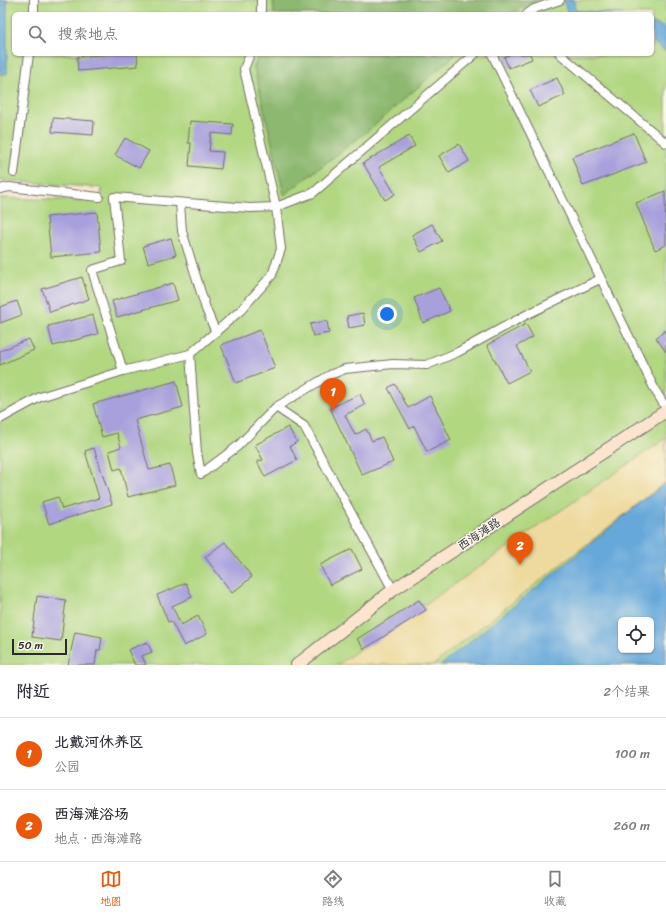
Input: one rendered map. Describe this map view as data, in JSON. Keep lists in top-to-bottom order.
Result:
{
  "streets": {
    "main road": ["西海滩路"]
  },
  "scale_bar": "50 m",
  "page": {
    "search": "搜索地点",
    "pins": ["1", "2"],
    "scale": "50 m",
    "heading": ["附近", "2个结果"],
    "list": [
      {
        "mark": "1",
        "name": "北戴河休养区",
        "note": "公园",
        "value": "100 m"
      },
      {
        "mark": "2",
        "name": "西海滩浴场",
        "note": "地点 · 西海滩路",
        "value": "260 m"
      }
    ],
    "nav": ["地图", "路线", "收藏"]
  }
}
